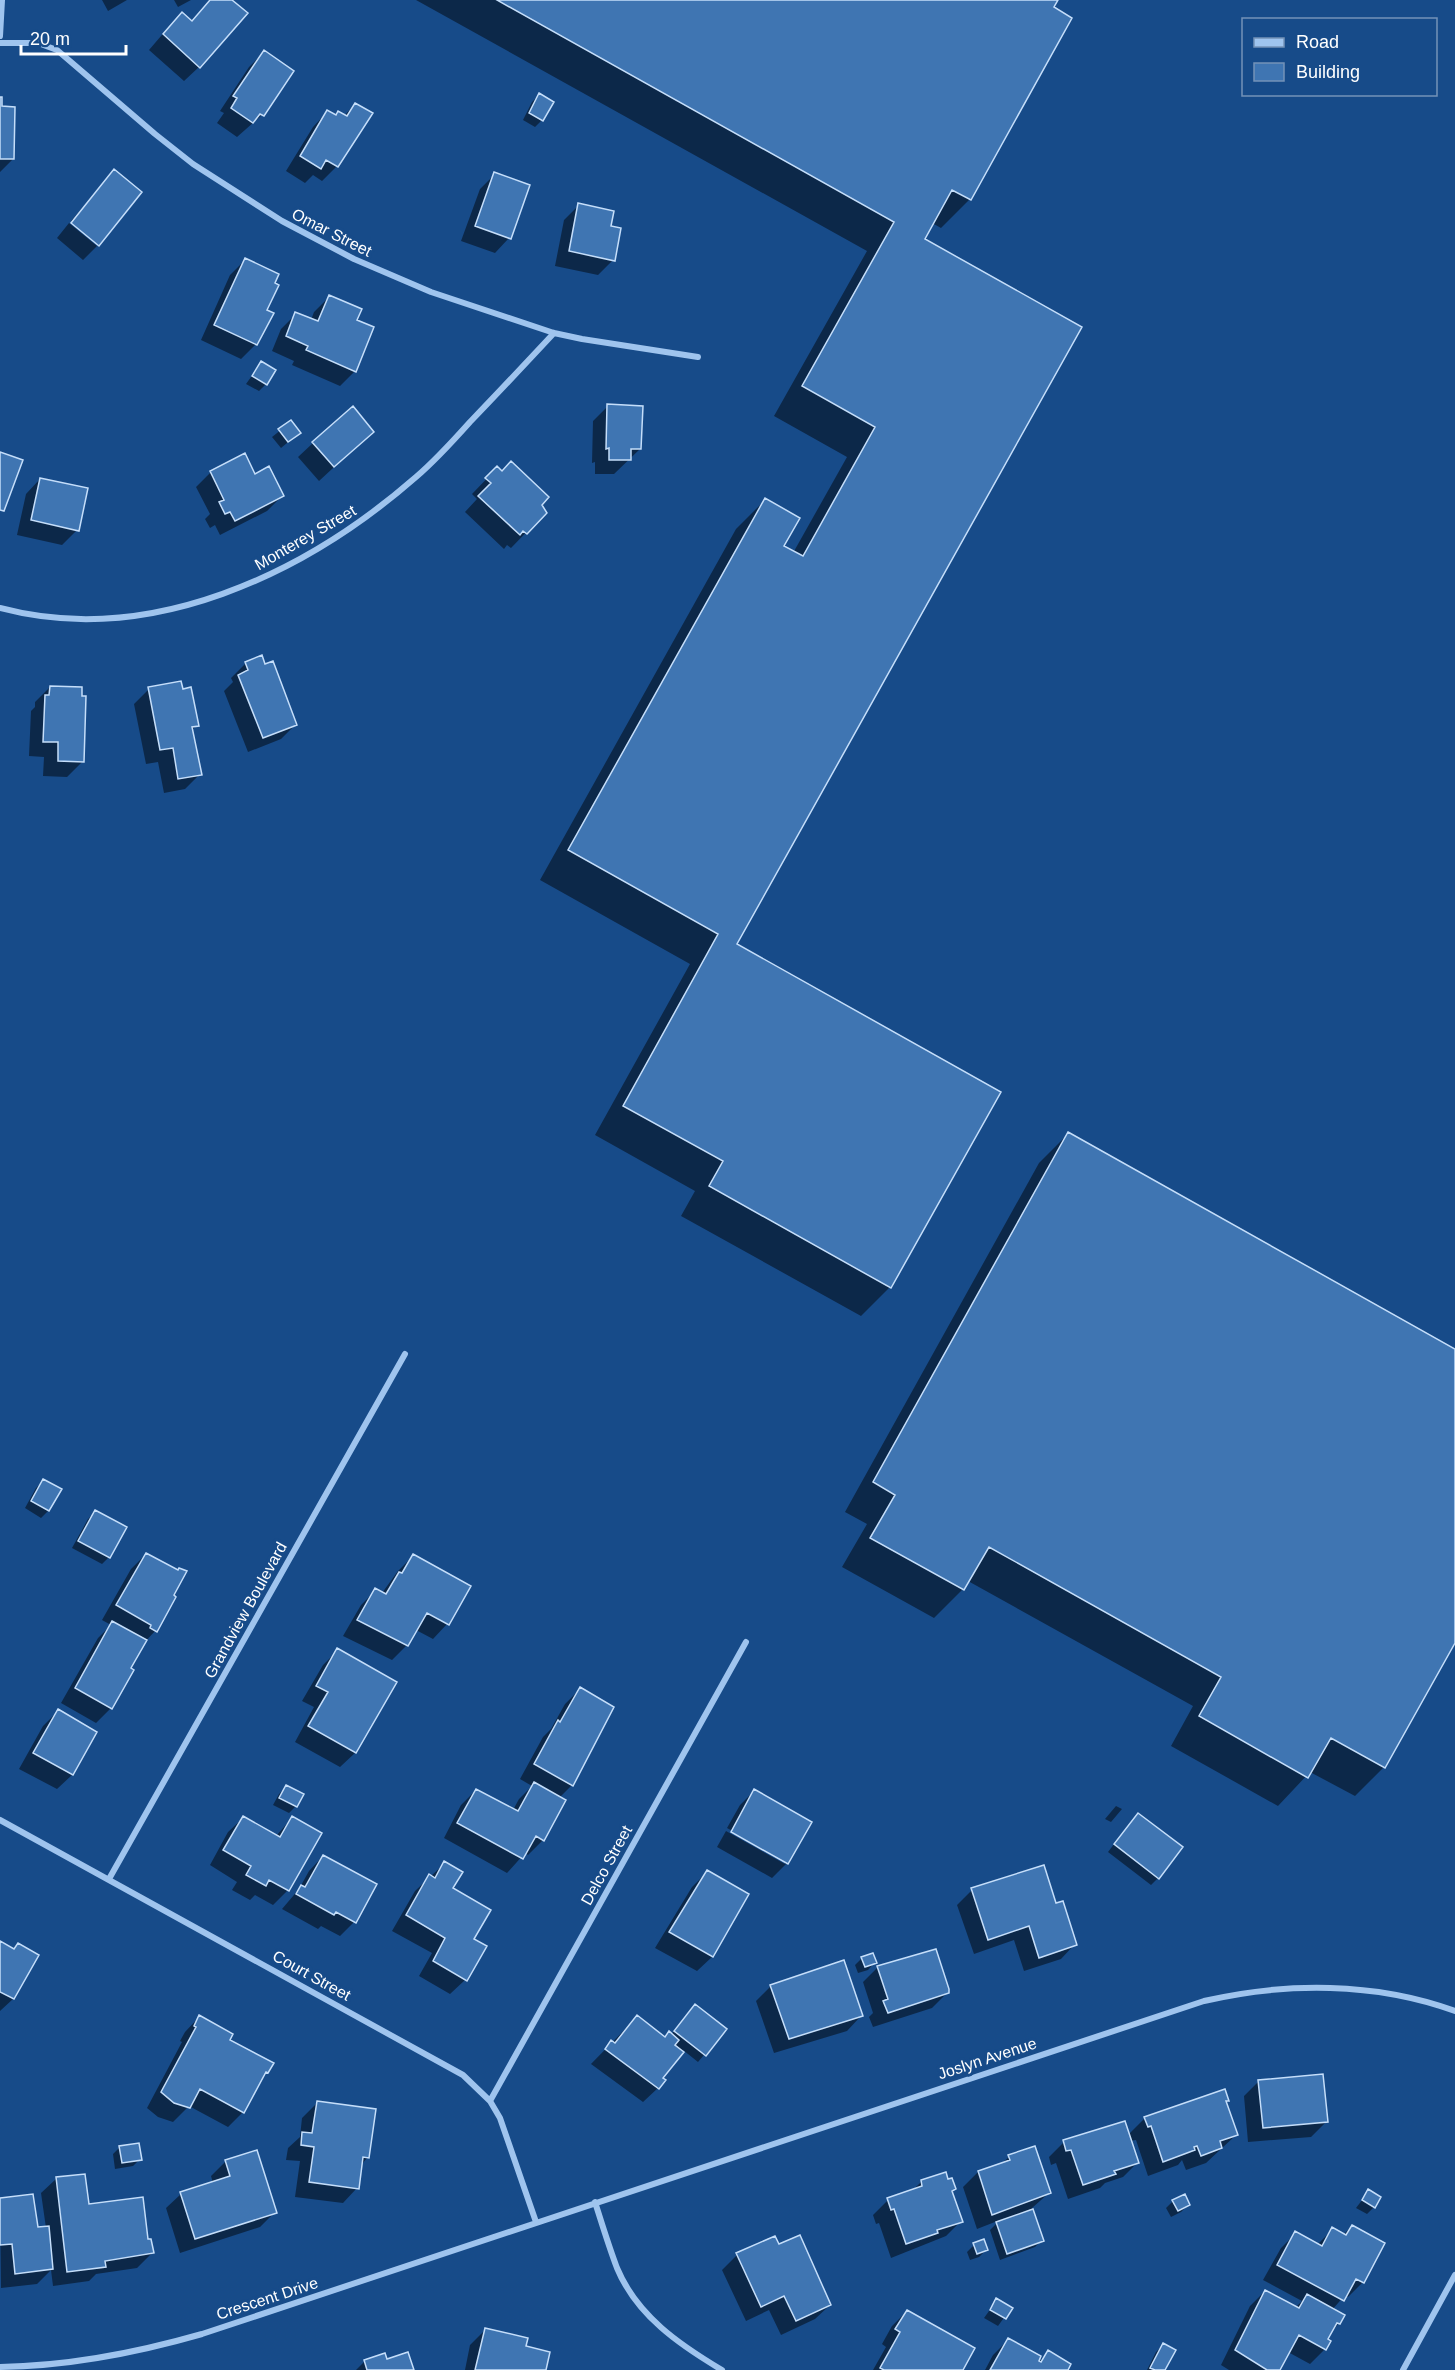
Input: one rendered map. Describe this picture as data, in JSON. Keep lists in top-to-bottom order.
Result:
{
  "streets": {
    "street": [
      "Omar Street",
      "Monterey Street",
      "Grandview Boulevard",
      "Delco Street",
      "Court Street",
      "Joslyn Avenue",
      "Crescent Drive"
    ]
  },
  "crossings": [
    ["Omar Street", "Monterey Street"],
    ["Grandview Boulevard", "Court Street"],
    ["Delco Street", "Court Street"],
    ["Court Street", "Joslyn Avenue"],
    ["Court Street", "Crescent Drive"],
    ["Joslyn Avenue", "Crescent Drive"]
  ],
  "legend": ["Road", "Building"],
  "scale_bar": "20 m"
}
